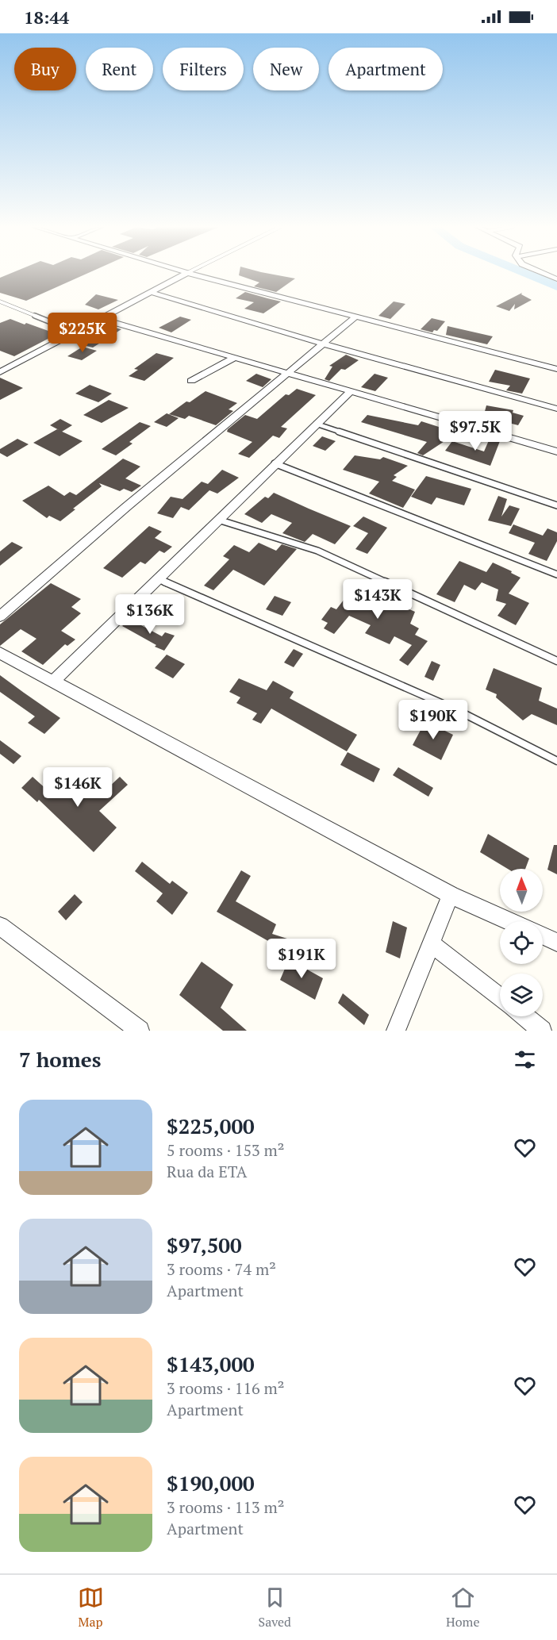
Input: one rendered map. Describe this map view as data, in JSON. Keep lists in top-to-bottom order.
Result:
{
  "north": "top",
  "page": {
    "status": "18:44",
    "chip": [
      "Buy",
      "Rent",
      "Filters",
      "New",
      "Apartment"
    ],
    "price": [
      "$225K",
      "$97.5K",
      "$143K",
      "$136K",
      "$190K",
      "$146K",
      "$191K"
    ],
    "heading": "7 homes",
    "list": [
      {
        "name": "$225,000",
        "note": "5 rooms · 153 m² · Rua da ETA"
      },
      {
        "name": "$97,500",
        "note": "3 rooms · 74 m² · Apartment"
      },
      {
        "name": "$143,000",
        "note": "3 rooms · 116 m² · Apartment"
      },
      {
        "name": "$190,000",
        "note": "3 rooms · 113 m² · Apartment"
      }
    ],
    "tabs": ["Map", "Saved", "Home"]
  }
}
